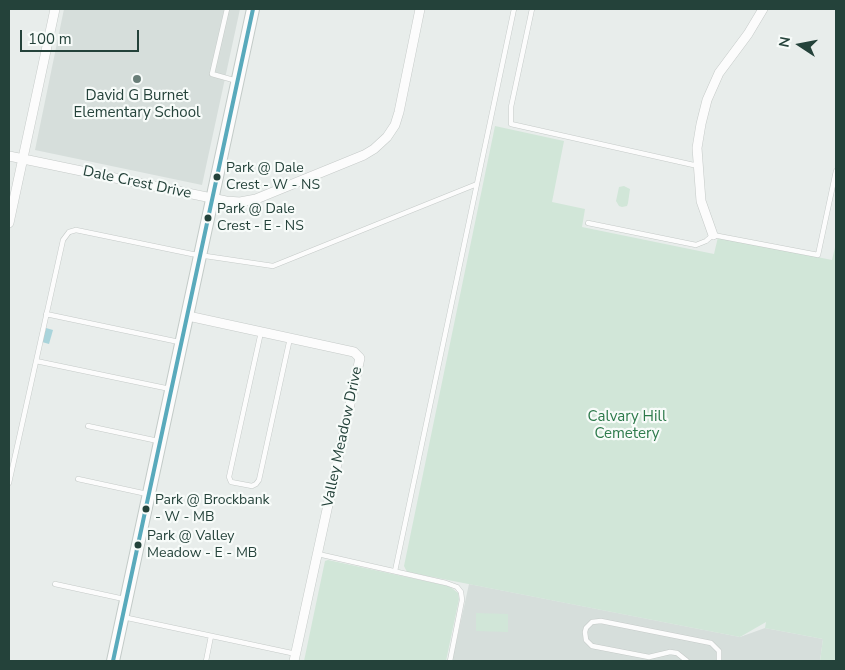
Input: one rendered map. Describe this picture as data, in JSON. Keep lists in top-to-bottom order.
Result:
{
  "streets": {
    "street": ["Dale Crest Drive", "Valley Meadow Drive"]
  },
  "parks": ["Calvary Hill Cemetery"],
  "places": [
    "David G Burnet Elementary School",
    "Park @ Dale Crest - W - NS",
    "Park @ Dale Crest - E - NS",
    "Park @ Brockbank - W - MB",
    "Park @ Valley Meadow - E - MB"
  ],
  "scale_bar": "100 m",
  "north": "left"
}
